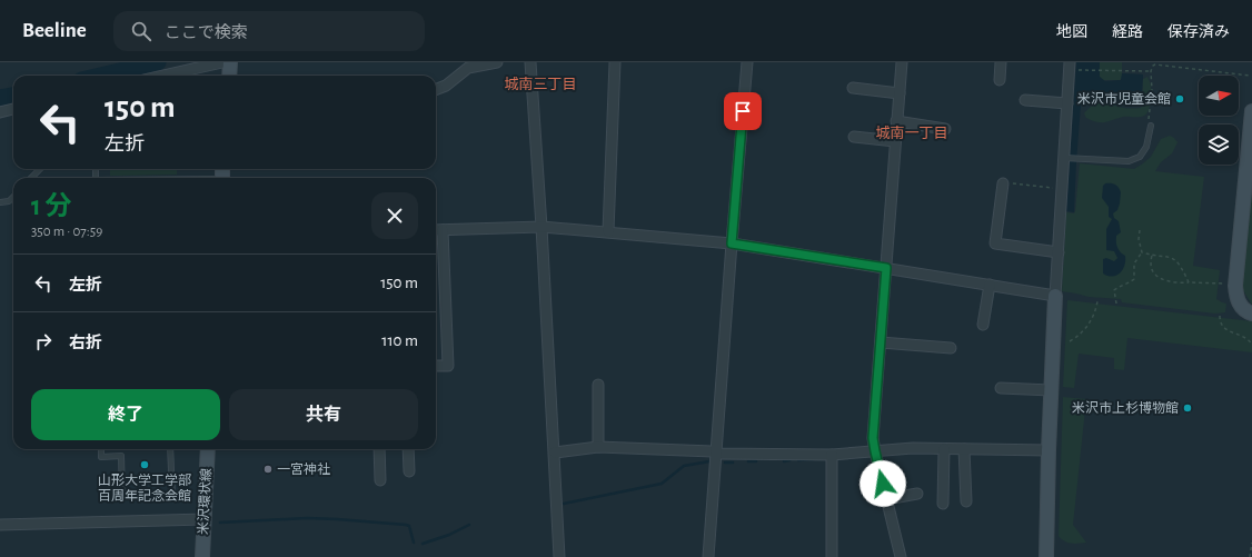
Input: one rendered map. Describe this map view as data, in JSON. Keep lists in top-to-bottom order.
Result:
{
  "streets": {
    "street": ["米沢環状線"]
  },
  "districts": ["城南三丁目", "城南一丁目"],
  "places": [
    "米沢市児童会館",
    "米沢市上杉博物館",
    "山形大学工学部 百周年記念会館",
    "一宮神社"
  ],
  "north": "right",
  "page": {
    "header": "Beeline",
    "search": "ここで検索",
    "nav": ["地図", "経路", "保存済み"],
    "turn": ["150 m", "左折"],
    "heading": ["1 分", "350 m · 07:59"],
    "list": [
      {
        "name": "左折",
        "value": "150 m"
      },
      {
        "name": "右折",
        "value": "110 m"
      }
    ],
    "buttons": ["終了", "共有"]
  }
}
